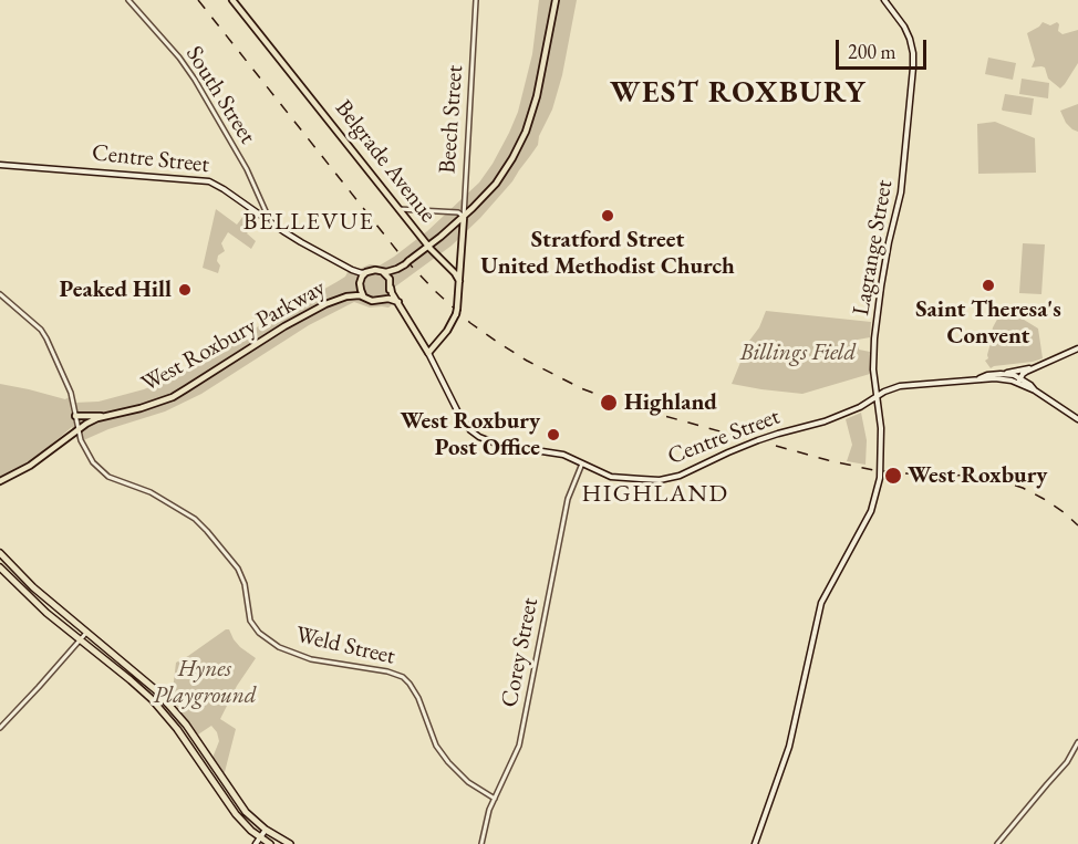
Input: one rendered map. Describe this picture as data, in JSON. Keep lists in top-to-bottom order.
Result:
{
  "streets": {
    "main road": [
      "Beech Street",
      "Centre Street",
      "Belgrade Avenue",
      "Lagrange Street",
      "West Roxbury Parkway"
    ],
    "street": ["South Street", "Weld Street", "Corey Street"]
  },
  "crossings": [
    ["South Street", "Centre Street"],
    ["Beech Street", "Belgrade Avenue"],
    ["Centre Street", "Lagrange Street"],
    ["Centre Street", "West Roxbury Parkway"],
    ["Centre Street", "Corey Street"],
    ["West Roxbury Parkway", "Weld Street"],
    ["Weld Street", "Corey Street"]
  ],
  "districts": ["WEST ROXBURY", "BELLEVUE", "HIGHLAND"],
  "parks": ["Billings Field", "Hynes Playground"],
  "places": [
    "Stratford Street United Methodist Church",
    "Saint Theresa's Convent",
    "Peaked Hill",
    "Highland",
    "West Roxbury Post Office",
    "West Roxbury"
  ],
  "scale_bar": "200 m"
}
